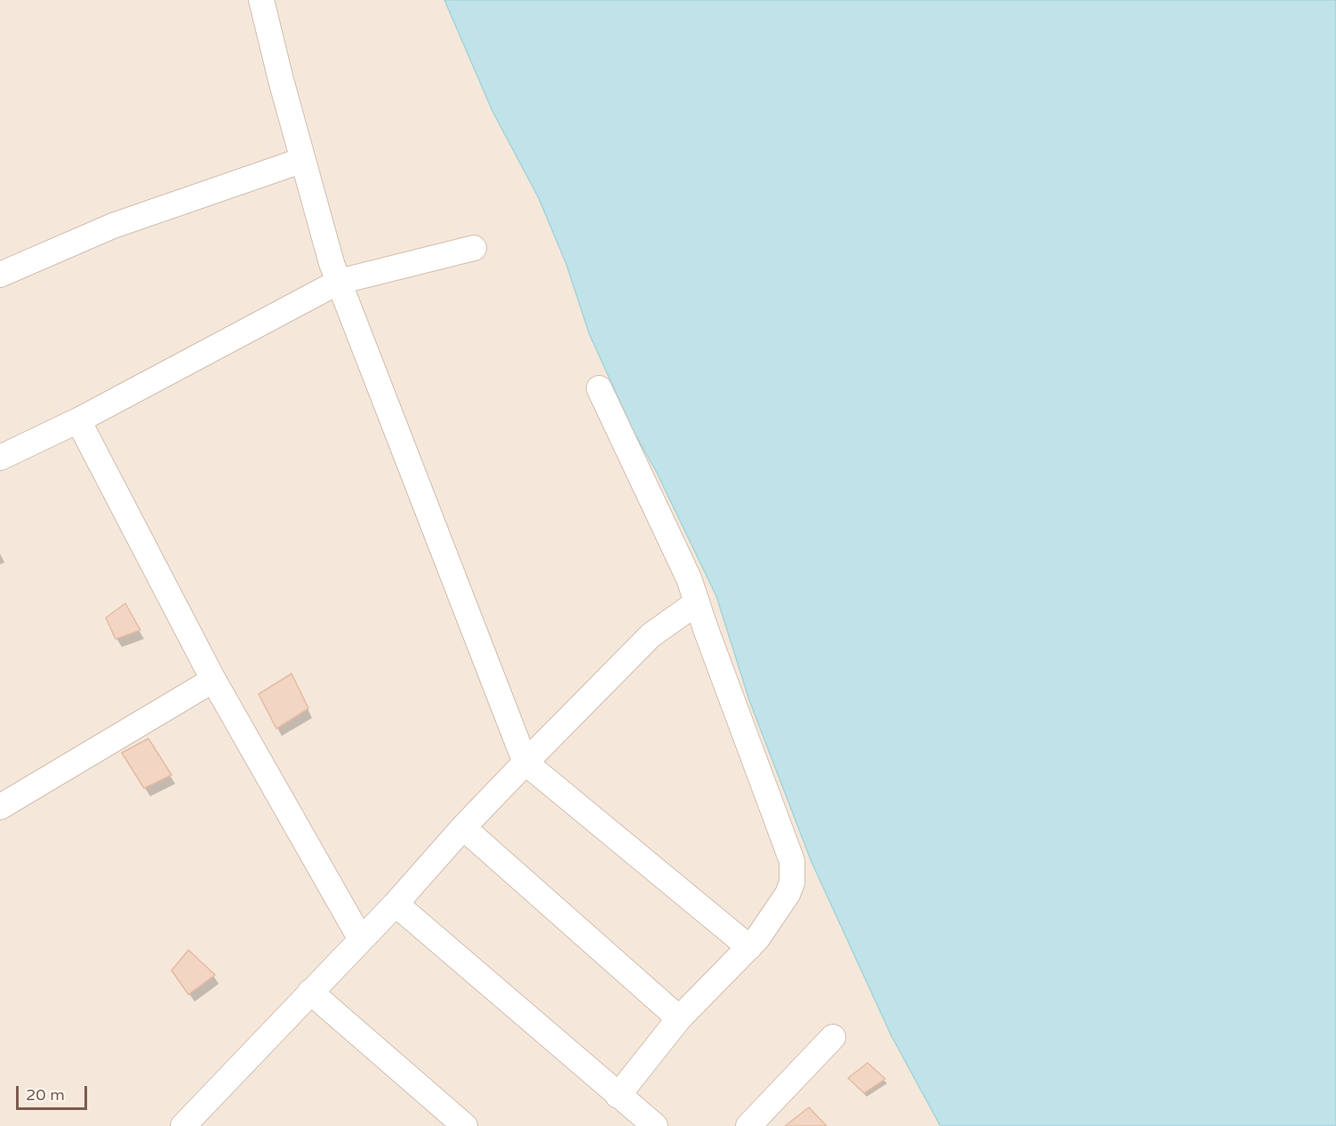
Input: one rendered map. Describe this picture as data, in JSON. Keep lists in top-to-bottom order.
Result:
{
  "scale_bar": "20 m"
}
